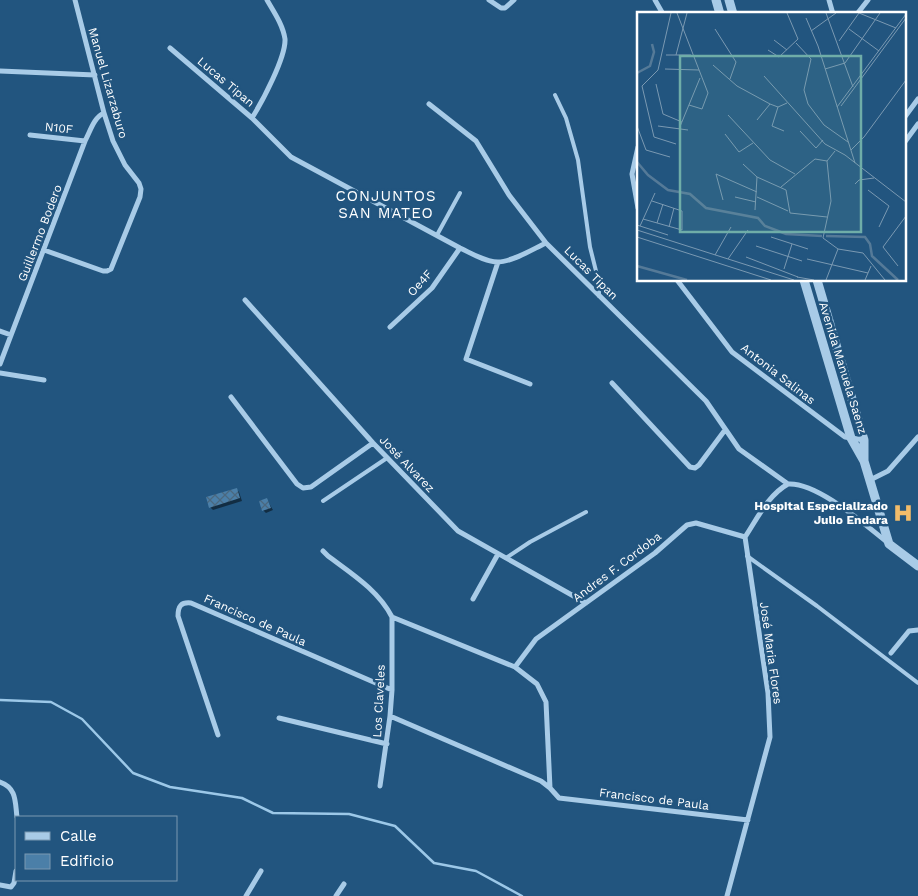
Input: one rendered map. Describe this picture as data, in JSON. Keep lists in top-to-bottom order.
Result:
{
  "streets": {
    "street": [
      "Lucas Tipan",
      "Manuel Lizarzaburo",
      "N10F",
      "Guillermo Bodero",
      "Oe4F",
      "Avenida Manuela Saenz",
      "Antonia Salinas",
      "José Alvarez",
      "Andres F. Cordoba",
      "Francisco de Paula",
      "José Maria Flores",
      "Los Claveles"
    ]
  },
  "crossings": [
    ["Lucas Tipan", "Oe4F"],
    ["Lucas Tipan", "Avenida Manuela Saenz"],
    ["Manuel Lizarzaburo", "Guillermo Bodero"],
    ["N10F", "Guillermo Bodero"],
    ["Avenida Manuela Saenz", "Antonia Salinas"],
    ["José Alvarez", "Andres F. Cordoba"],
    ["Andres F. Cordoba", "José Maria Flores"],
    ["Francisco de Paula", "José Maria Flores"],
    ["Francisco de Paula", "Los Claveles"]
  ],
  "districts": ["CONJUNTOS SAN MATEO"],
  "places": {
    "hospital": ["Hospital Especializado Julio Endara"]
  },
  "legend": ["Calle", "Edificio"]
}
